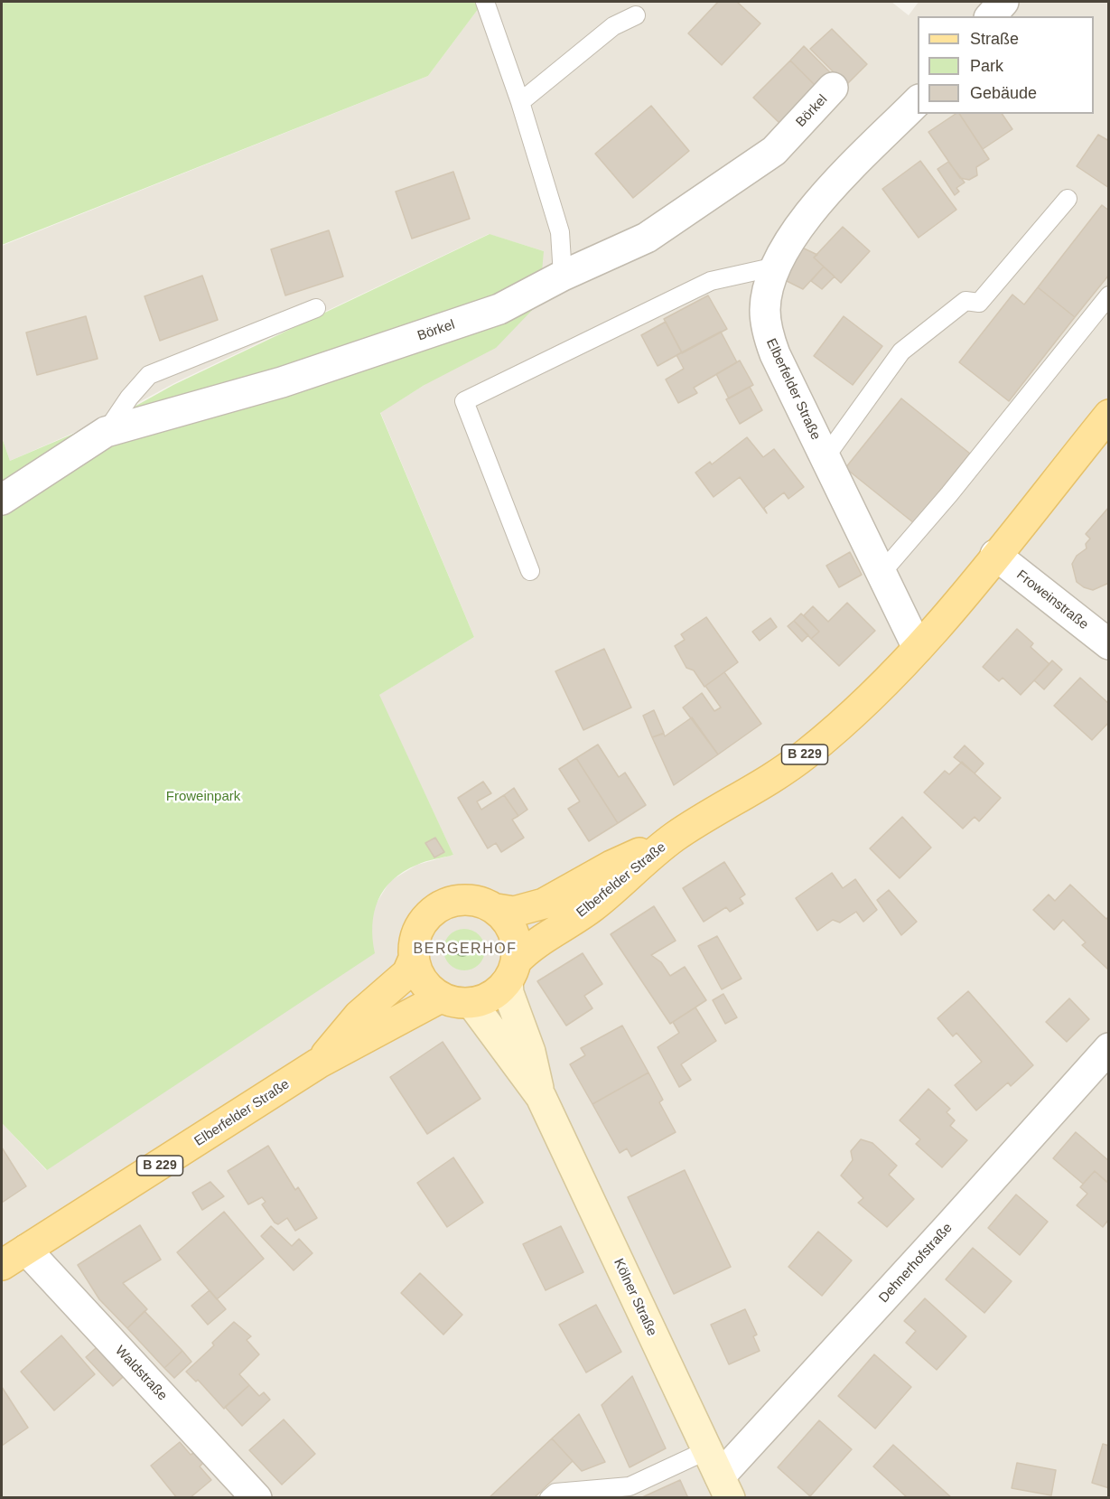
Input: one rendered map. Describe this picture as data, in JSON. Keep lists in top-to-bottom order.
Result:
{
  "streets": {
    "main road": ["Elberfelder Straße", "B 229", "Kölner Straße"],
    "street": [
      "Börkel",
      "Froweinstraße",
      "Dehnerhofstraße",
      "Waldstraße"
    ]
  },
  "crossings": [
    ["Elberfelder Straße", "Froweinstraße"],
    ["Elberfelder Straße", "B 229"],
    ["Elberfelder Straße", "Kölner Straße"],
    ["Elberfelder Straße", "Waldstraße"],
    ["B 229", "Kölner Straße"],
    ["Dehnerhofstraße", "Kölner Straße"]
  ],
  "districts": ["BERGERHOF"],
  "parks": ["Froweinpark"],
  "legend": ["Straße", "Park", "Gebäude"]
}
